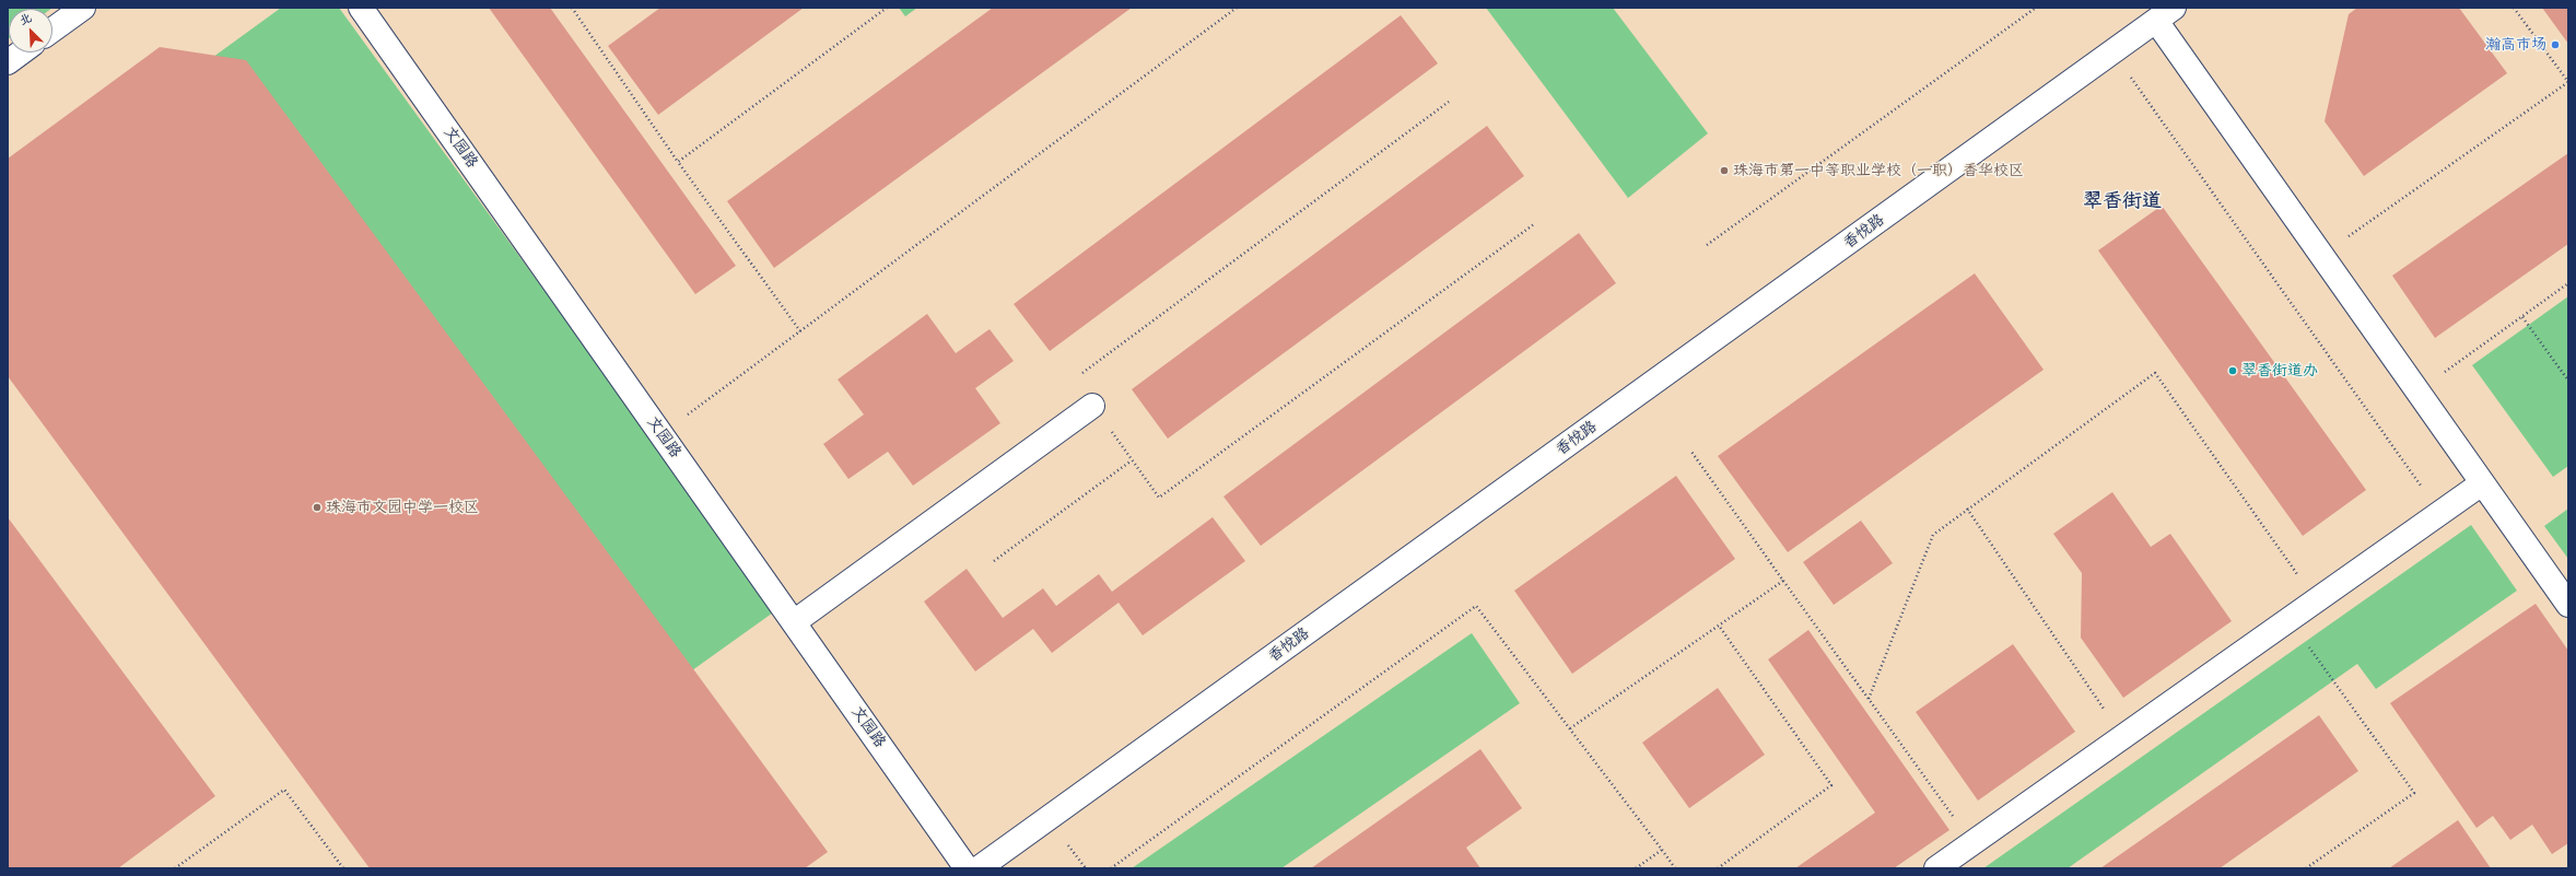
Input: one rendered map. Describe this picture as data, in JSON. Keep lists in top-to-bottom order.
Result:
{
  "streets": {
    "street": ["文园路", "香悅路"]
  },
  "districts": ["翠香街道"],
  "places": [
    "瀚高市场",
    "珠海市第一中等职业学校（一职）香华校区",
    "翠香街道办",
    "珠海市文园中学一校区"
  ],
  "north": "top left"
}
